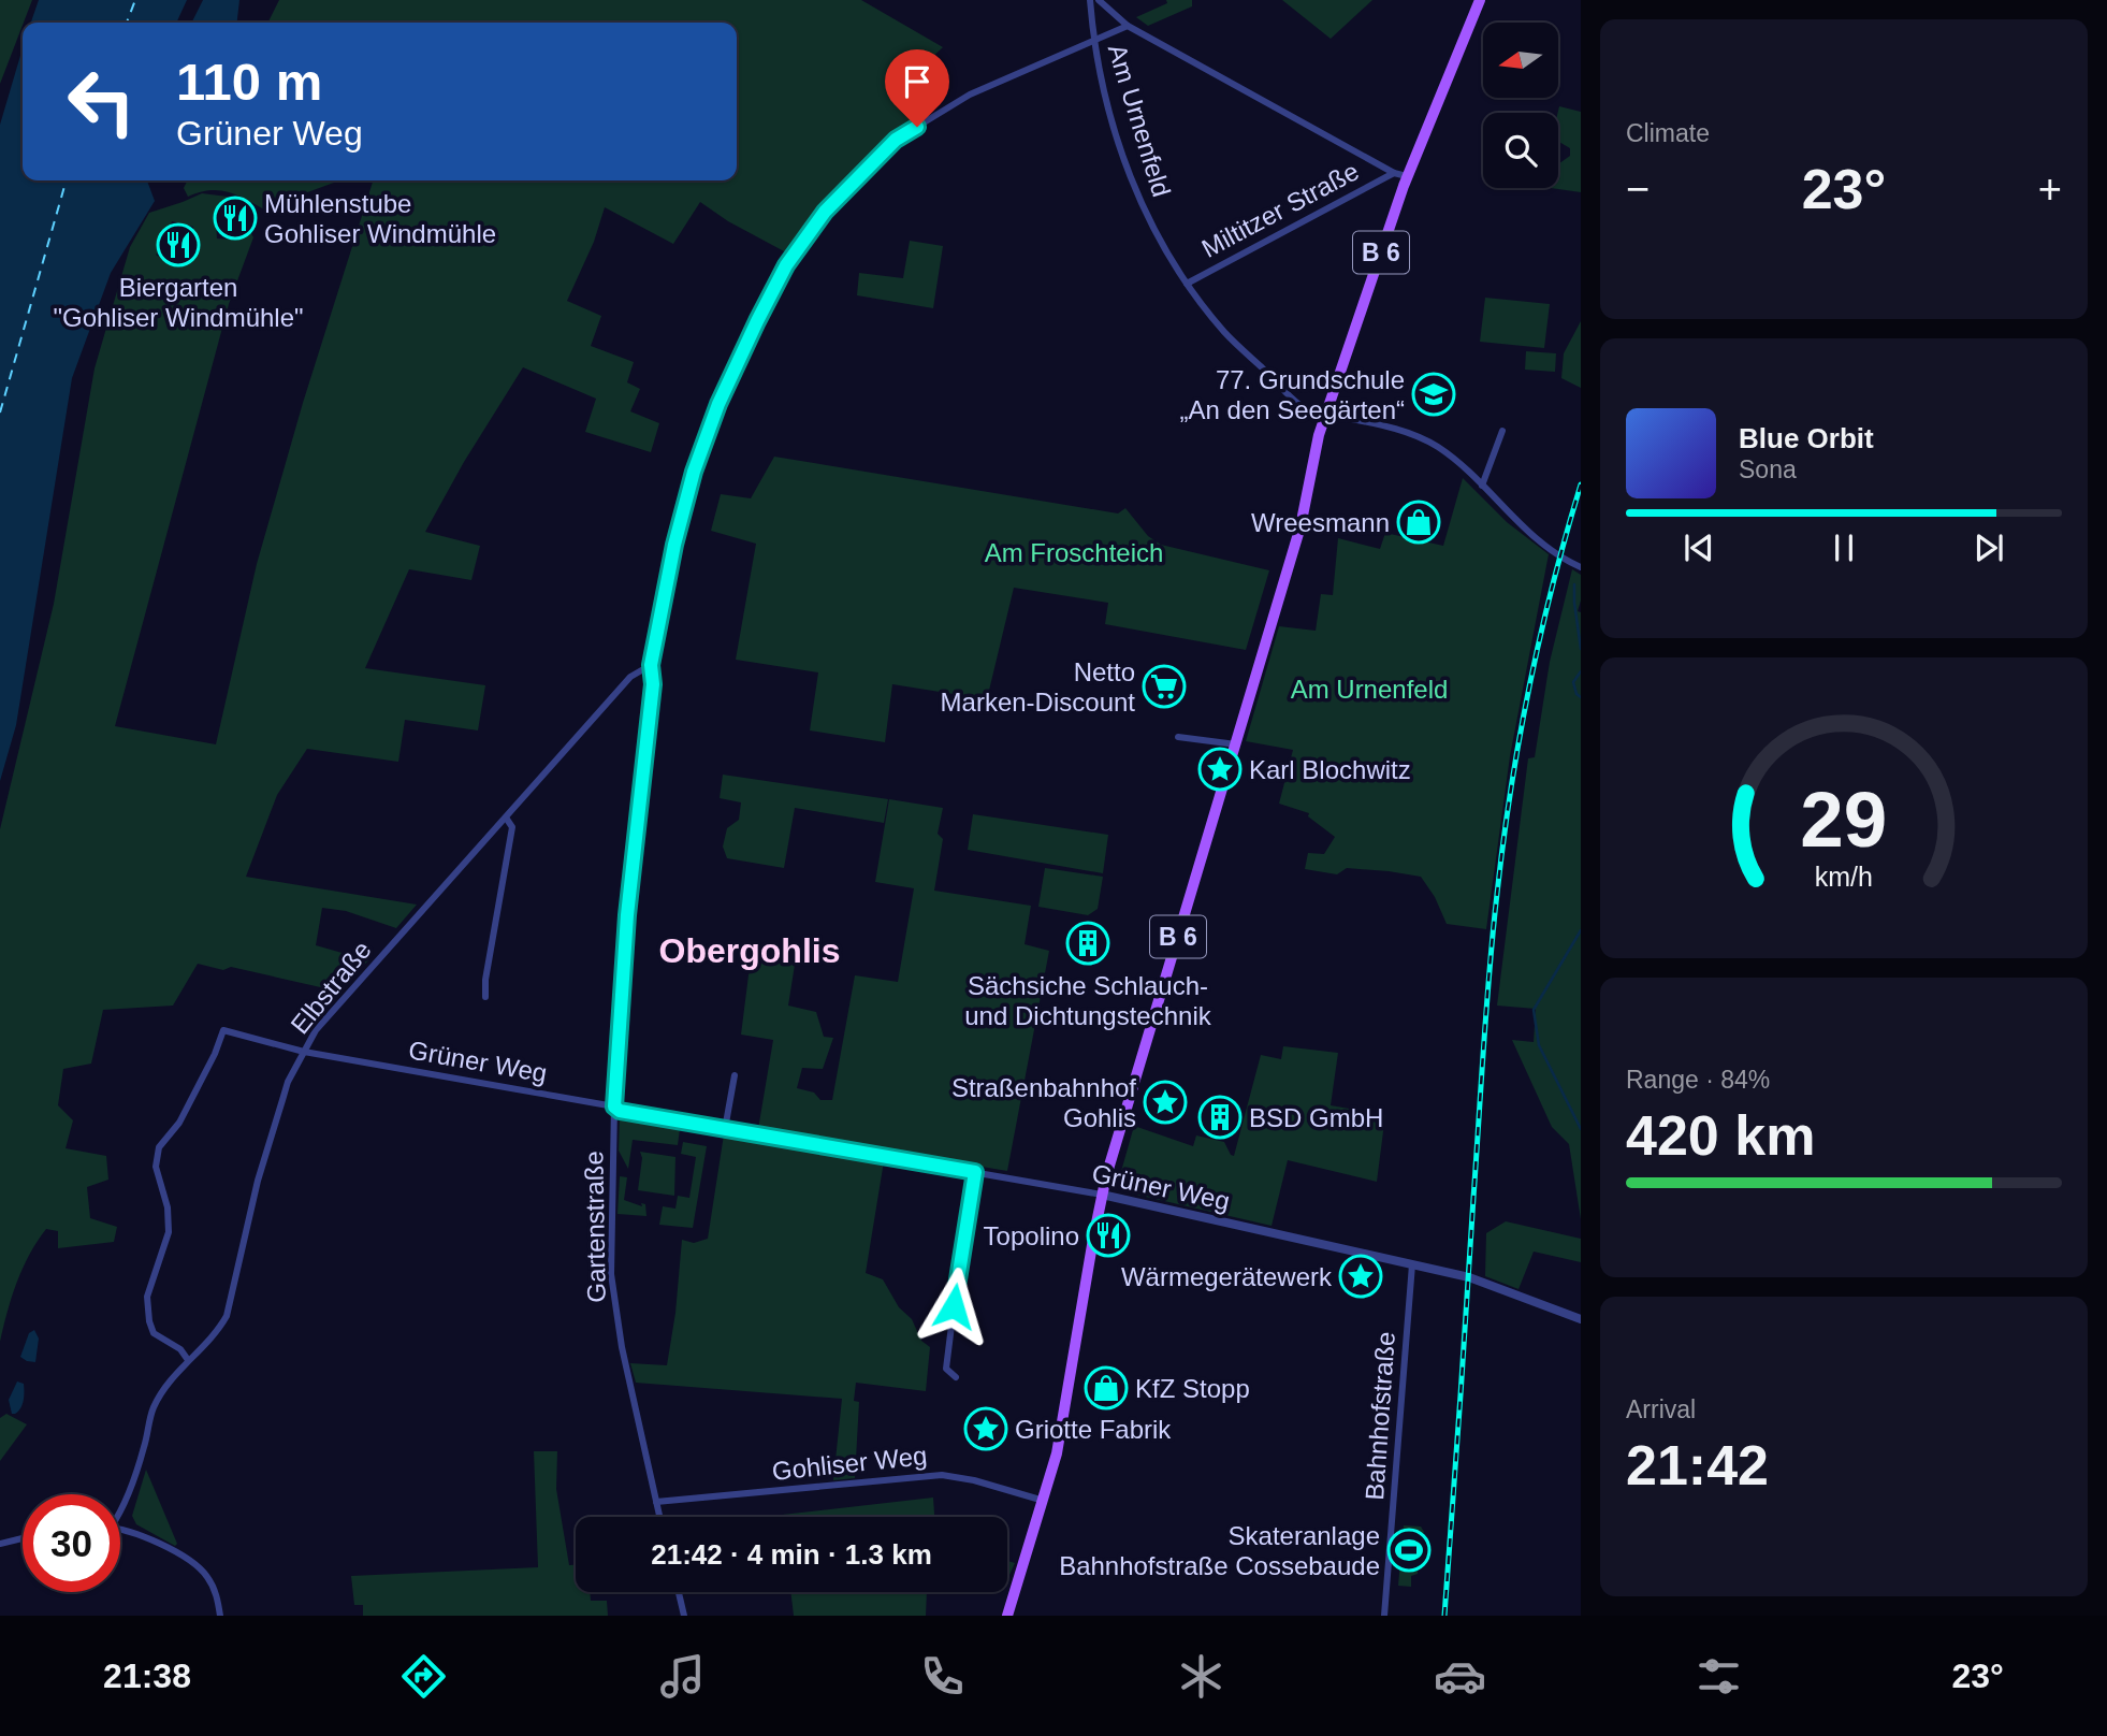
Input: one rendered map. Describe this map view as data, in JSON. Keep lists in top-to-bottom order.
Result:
{
  "streets": {
    "main road": ["B 6"],
    "street": [
      "Am Urnenfeld",
      "Miltitzer Straße",
      "Elbstraße",
      "Grüner Weg",
      "Gartenstraße",
      "Bahnhofstraße",
      "Gohliser Weg"
    ]
  },
  "crossings": [
    ["Am Urnenfeld", "Miltitzer Straße"],
    ["Am Urnenfeld", "B 6"],
    ["Am Urnenfeld", "Gartenstraße"],
    ["B 6", "Grüner Weg"],
    ["B 6", "Gohliser Weg"],
    ["Elbstraße", "Grüner Weg"],
    ["Elbstraße", "Gartenstraße"],
    ["Grüner Weg", "Gartenstraße"],
    ["Grüner Weg", "Bahnhofstraße"],
    ["Gartenstraße", "Gohliser Weg"]
  ],
  "districts": ["Obergohlis"],
  "parks": ["Am Froschteich", "Am Urnenfeld"],
  "places": {
    "restaurant": ["Mühlenstube Gohliser Windmühle", "Biergarten \"Gohliser Windmühle\"", "Topolino"],
    "school or university": ["77. Grundschule „An den Seegärten“"],
    "shop": ["Wreesmann", "KfZ Stopp"],
    "supermarket": ["Netto Marken-Discount"],
    "place": [
      "Karl Blochwitz",
      "Straßenbahnhof Gohlis",
      "Wärmegerätewerk",
      "Griotte Fabrik"
    ],
    "building": ["Sächsiche Schlauch- und Dichtungstechnik", "BSD GmbH"],
    "sports": ["Skateranlage Bahnhofstraße Cossebaude"]
  },
  "north": "left",
  "page": {
    "tile": [
      "Climate",
      ["Range · 84%", "420 km"],
      ["Arrival", "21:42"]
    ],
    "turn": ["110 m", "Grüner Weg"],
    "heat": ["−", "23°", "+"],
    "song": ["Blue Orbit", "Sona"],
    "limit": "30",
    "trip": "21:42 · 4 min · 1.3 km",
    "tabs": ["21:38", "23°"],
    "gauge": ["29", "km/h"]
  }
}
